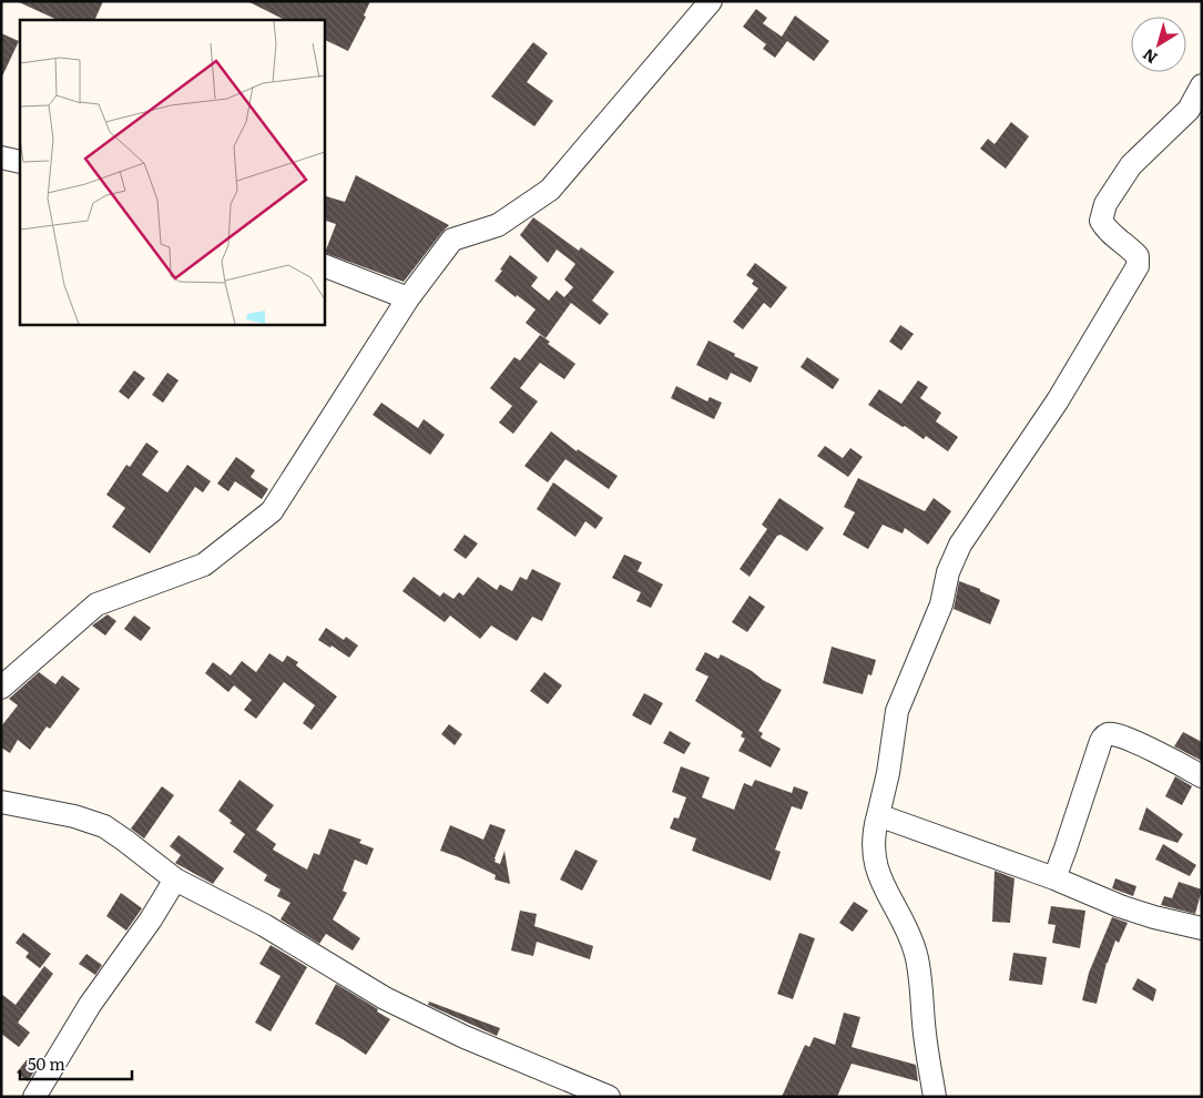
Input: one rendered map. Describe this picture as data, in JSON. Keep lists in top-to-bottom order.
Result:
{
  "scale_bar": "50 m",
  "north": "bottom left"
}
